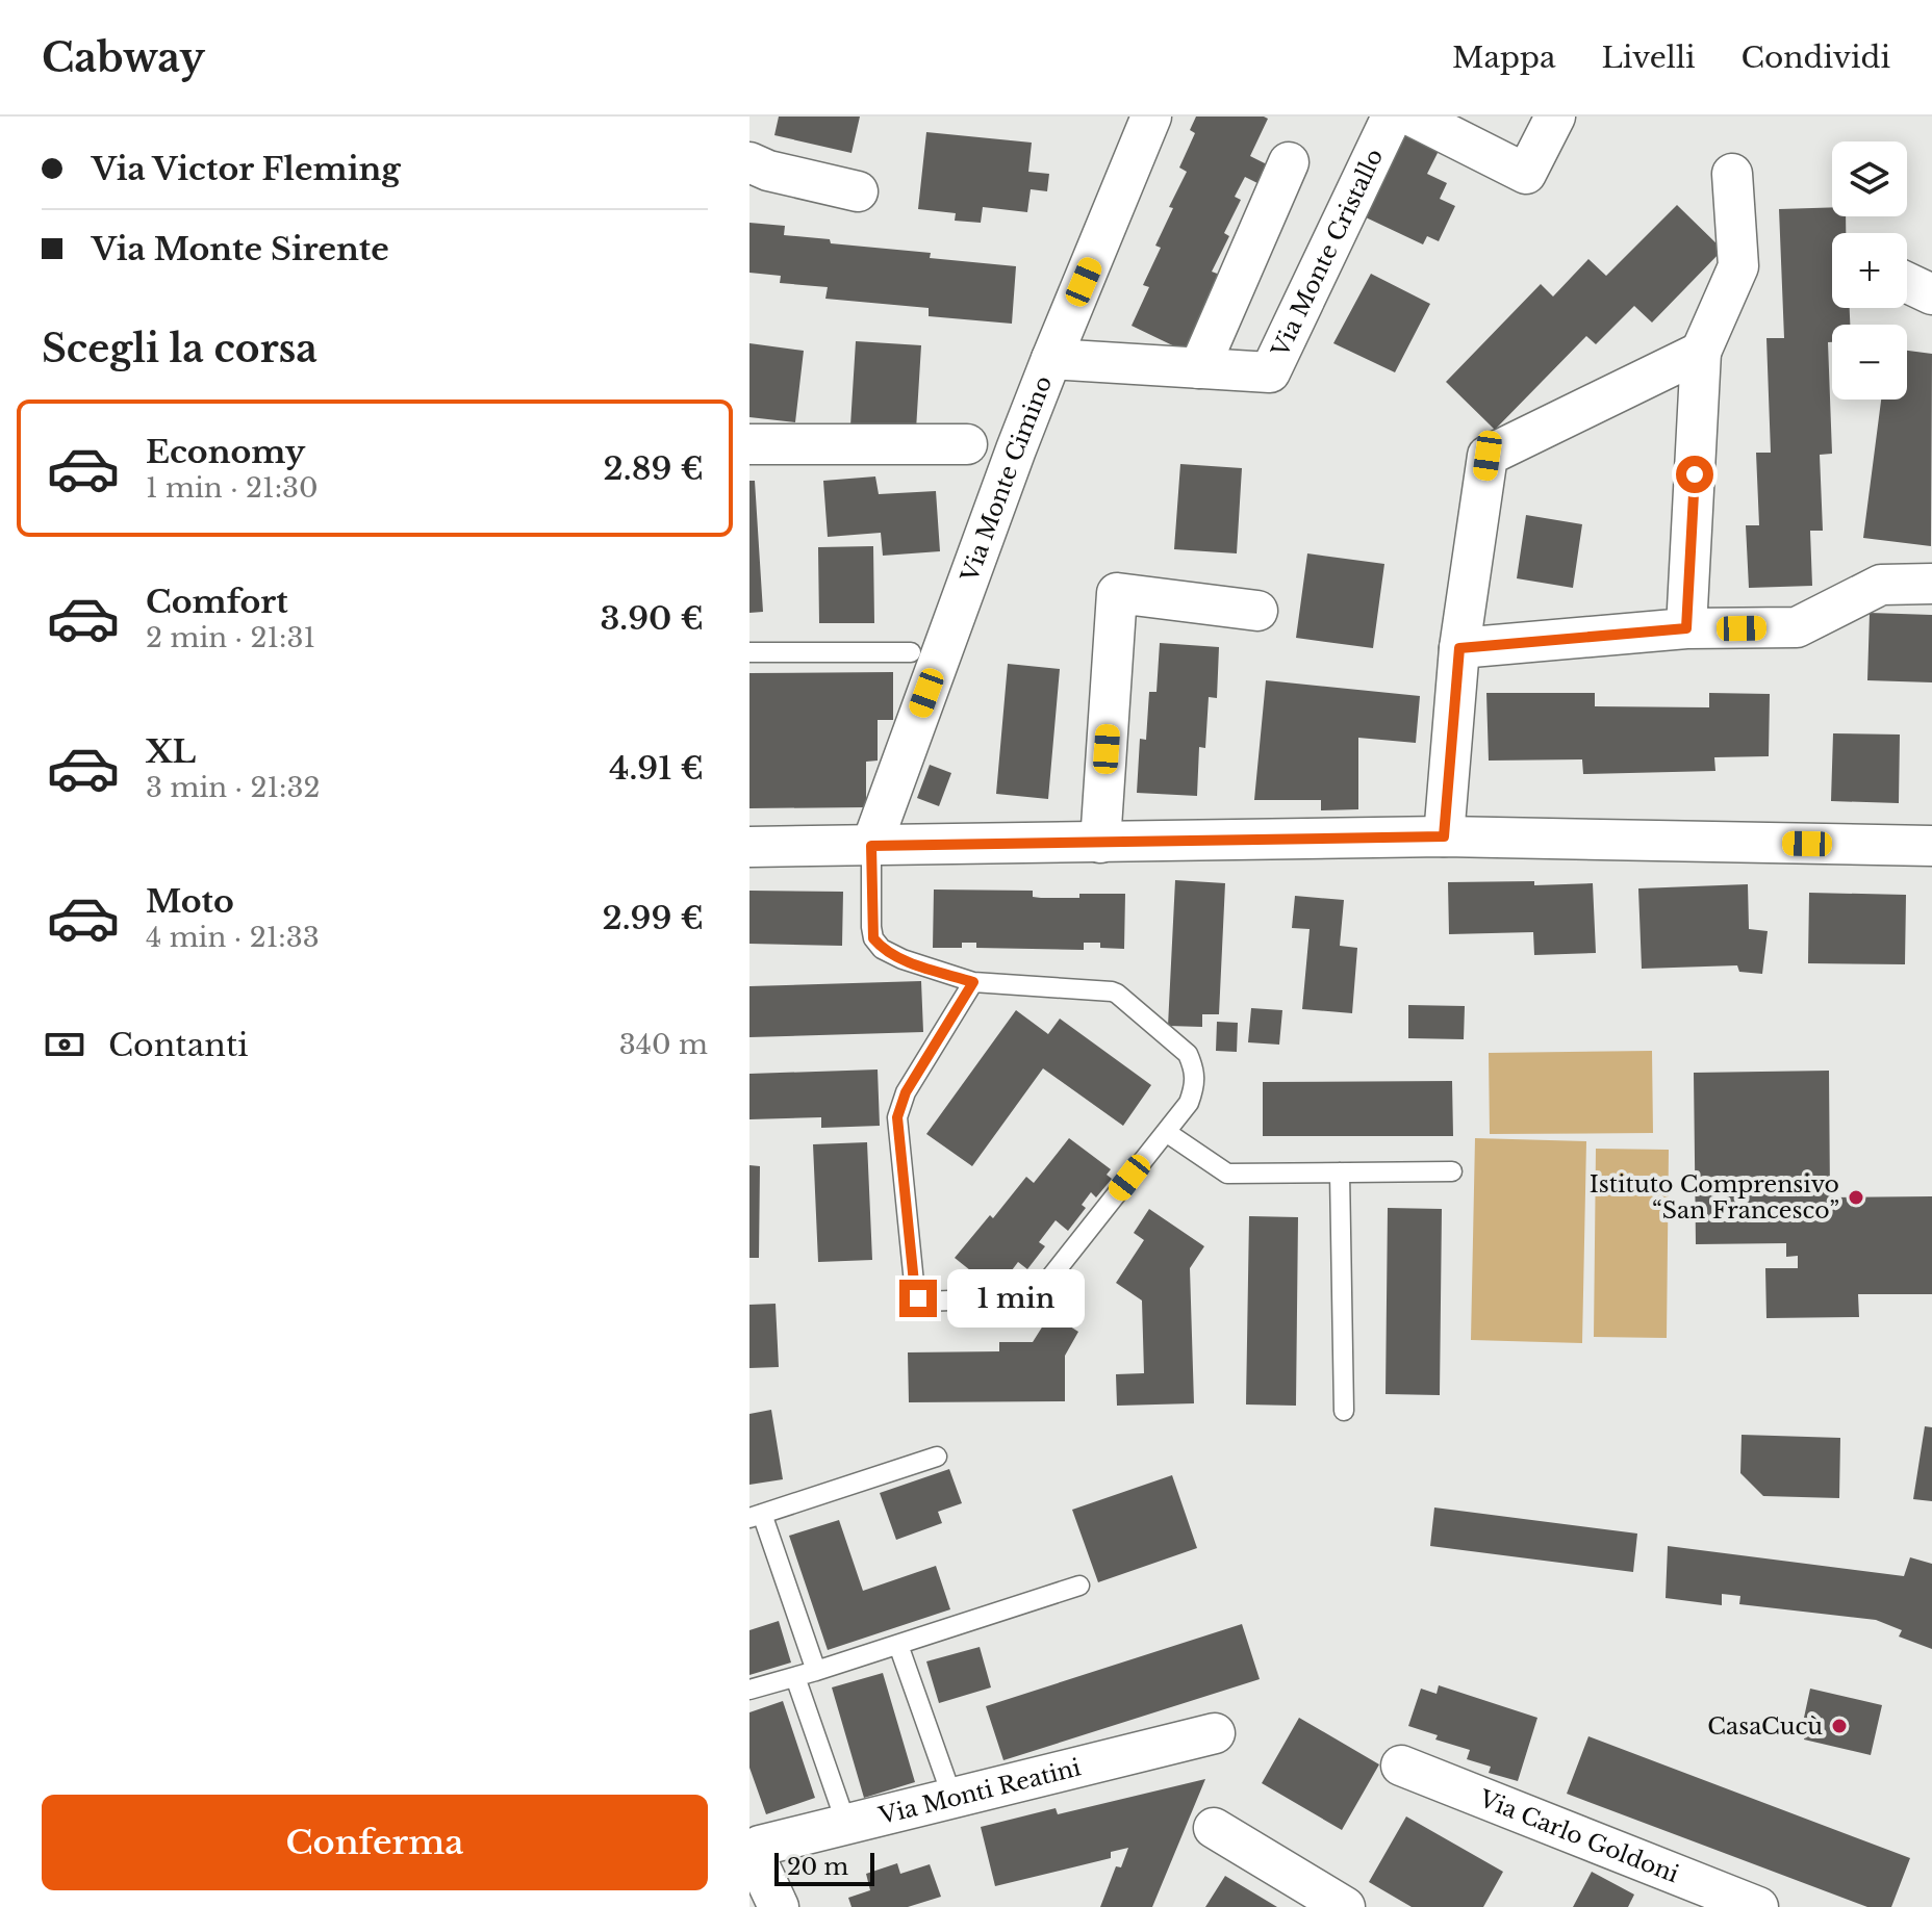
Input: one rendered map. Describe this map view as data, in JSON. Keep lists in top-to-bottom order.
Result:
{
  "streets": {
    "street": [
      "Via Monte Cristallo",
      "Via Monte Cimino",
      "Via Monti Reatini",
      "Via Carlo Goldoni"
    ]
  },
  "crossings": [
    ["Via Monte Cristallo", "Via Monte Cimino"]
  ],
  "places": ["Istituto Comprensivo “San Francesco”", "CasaCucù"],
  "scale_bar": "20 m",
  "page": {
    "header": "Cabway",
    "nav": ["Mappa", "Livelli", "Condividi"],
    "banner": ["Via Victor Fleming", "Via Monte Sirente"],
    "map_buttons": ["+", "−"],
    "heading": "Scegli la corsa",
    "list": [
      {
        "name": "Economy",
        "note": "1 min · 21:30",
        "value": "2.89 €"
      },
      {
        "name": "Comfort",
        "note": "2 min · 21:31",
        "value": "3.90 €"
      },
      {
        "name": "XL",
        "note": "3 min · 21:32",
        "value": "4.91 €"
      },
      {
        "name": "Moto",
        "note": "4 min · 21:33",
        "value": "2.99 €"
      }
    ],
    "pay": ["Contanti", "340 m"],
    "bubble": "1 min",
    "buttons": "Conferma",
    "scale": "20 m"
  }
}
